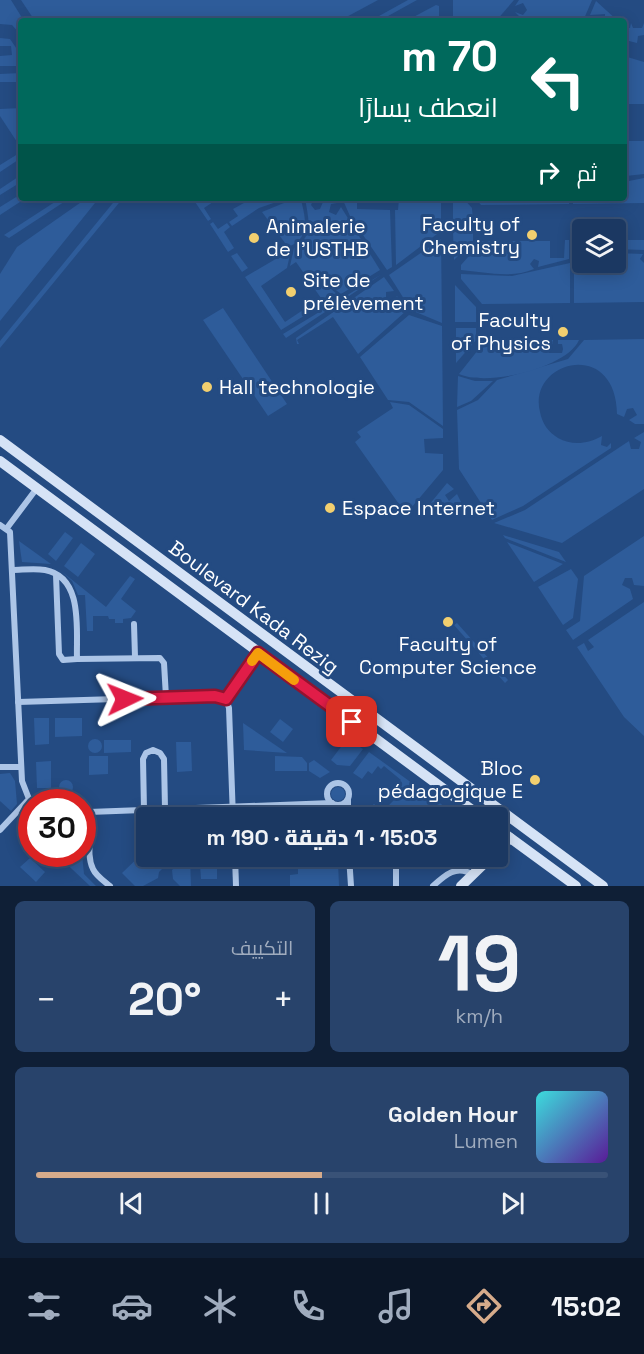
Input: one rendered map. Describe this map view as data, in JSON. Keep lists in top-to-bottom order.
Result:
{
  "streets": {
    "main road": ["Boulevard Kada Rezig"]
  },
  "places": [
    "Faculty of Chemistry",
    "Animalerie de l'USTHB",
    "Site de prélèvement",
    "Faculty of Physics",
    "Hall technologie",
    "Espace Internet",
    "Faculty of Computer Science",
    "Bloc pédagogique E"
  ],
  "page": {
    "turn": ["70 m", "انعطف يسارًا"],
    "then": "ثم",
    "limit": "30",
    "trip": "15:03 · 1 دقيقة · 190 m",
    "tile": [
      ["19", "km/h"],
      "التكييف"
    ],
    "heat": ["−", "20°", "+"],
    "song": ["Golden Hour", "Lumen"],
    "tabs": "15:02"
  }
}
